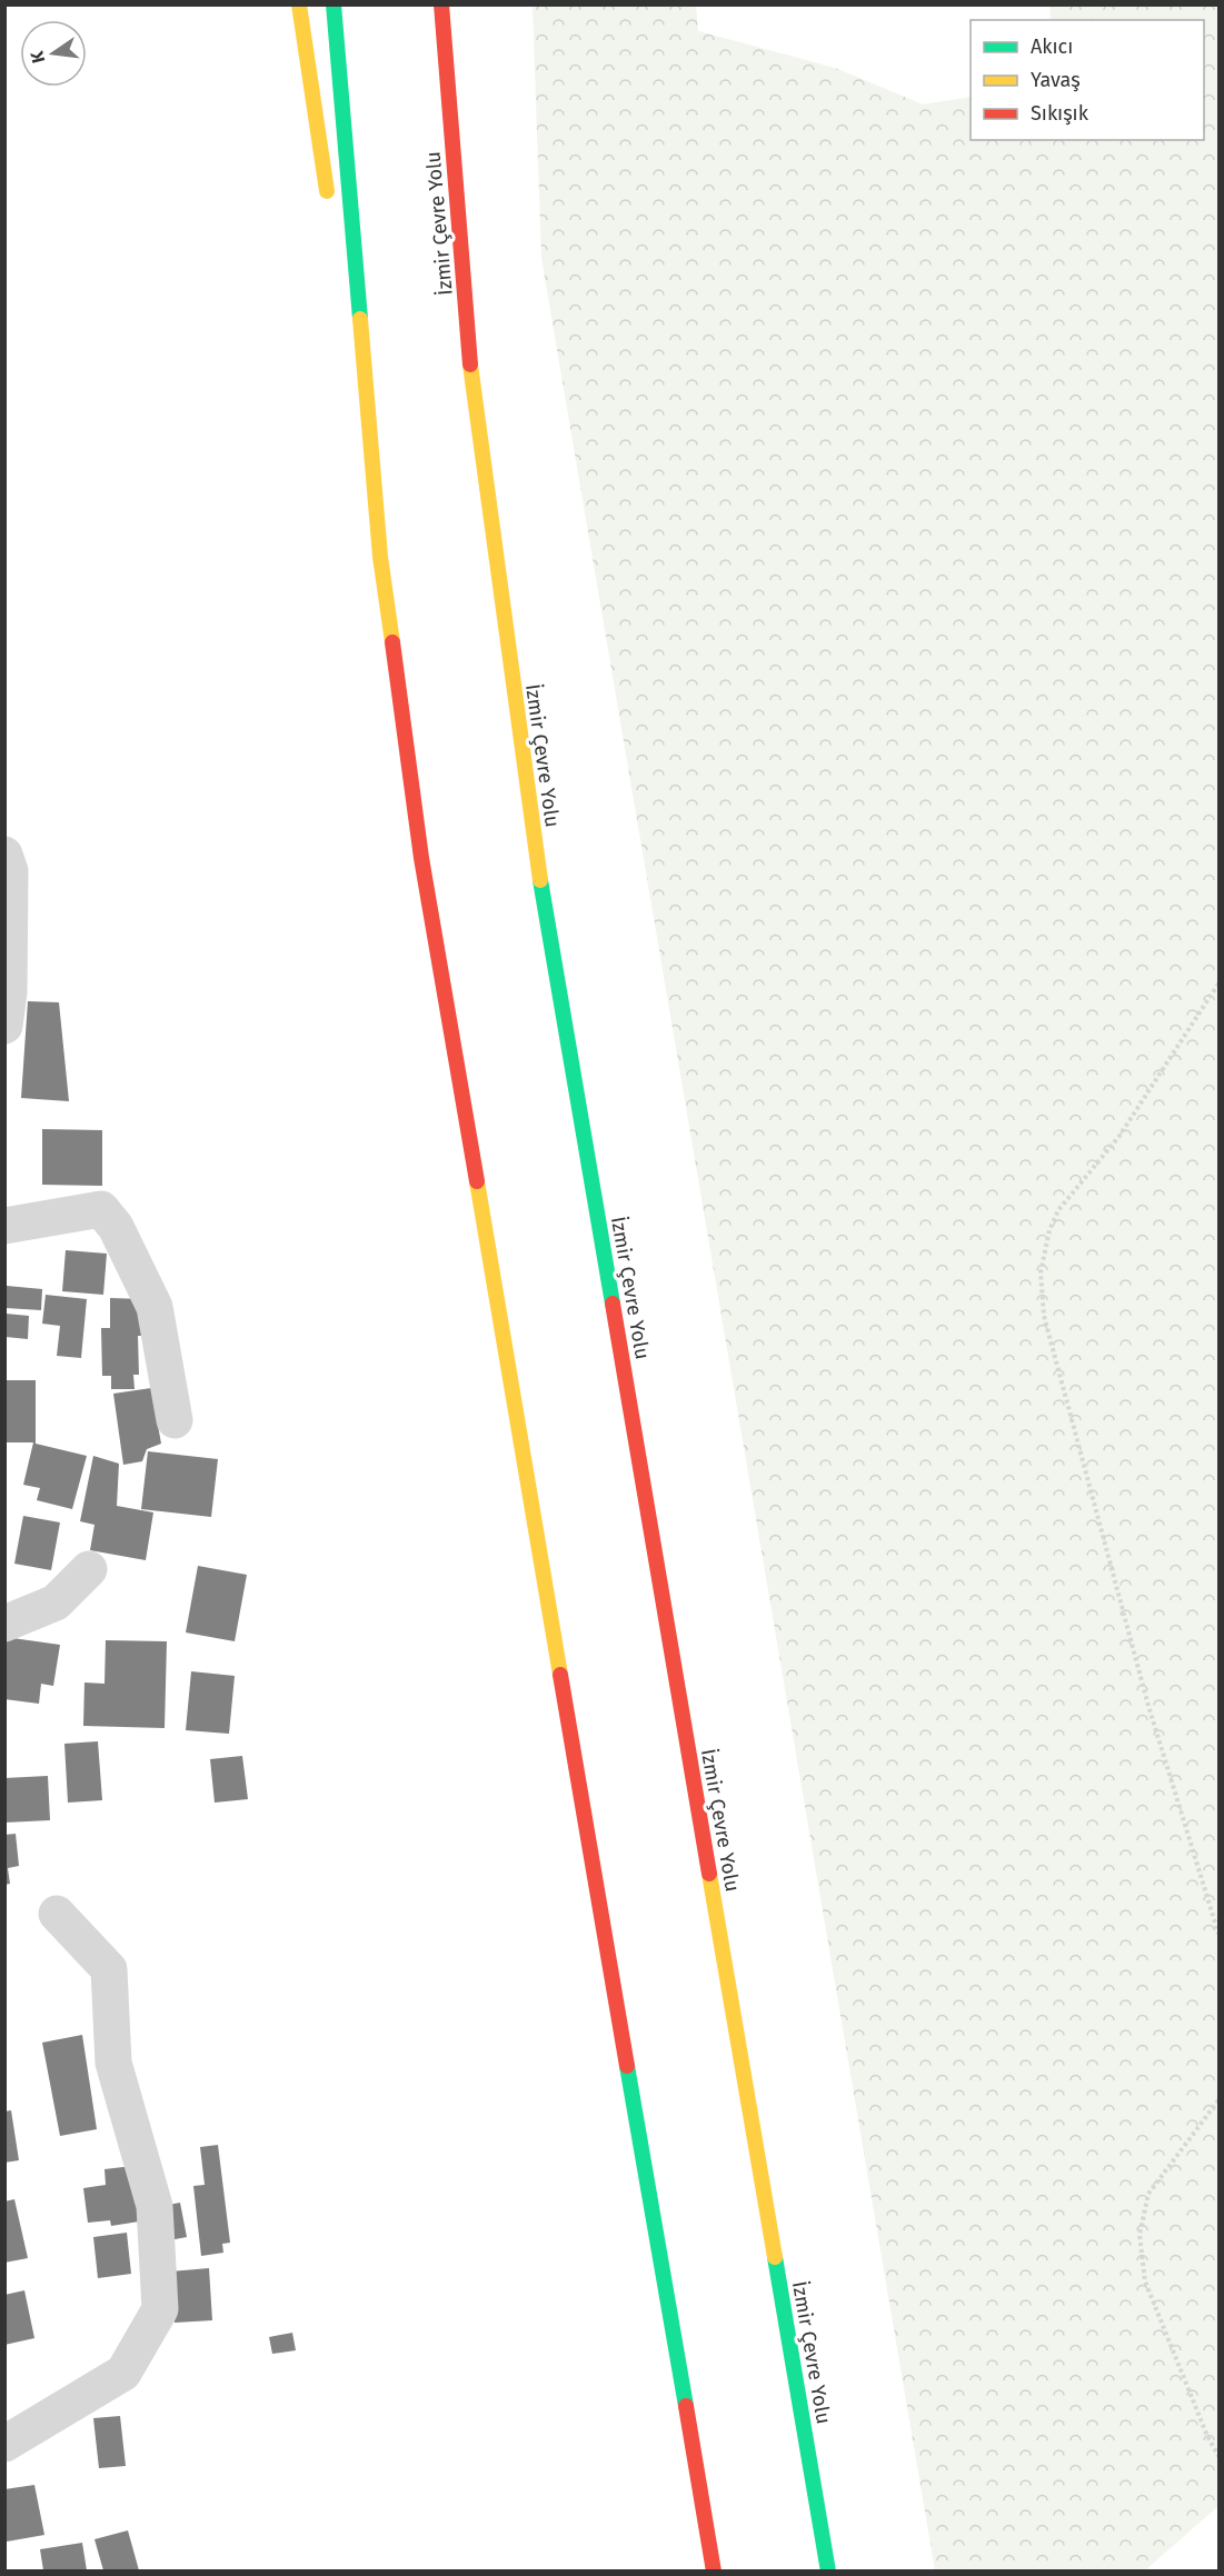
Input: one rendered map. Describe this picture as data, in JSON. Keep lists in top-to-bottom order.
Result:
{
  "streets": {
    "highway": ["İzmir Çevre Yolu"]
  },
  "legend": ["Akıcı", "Yavaş", "Sıkışık"],
  "north": "left"
}
